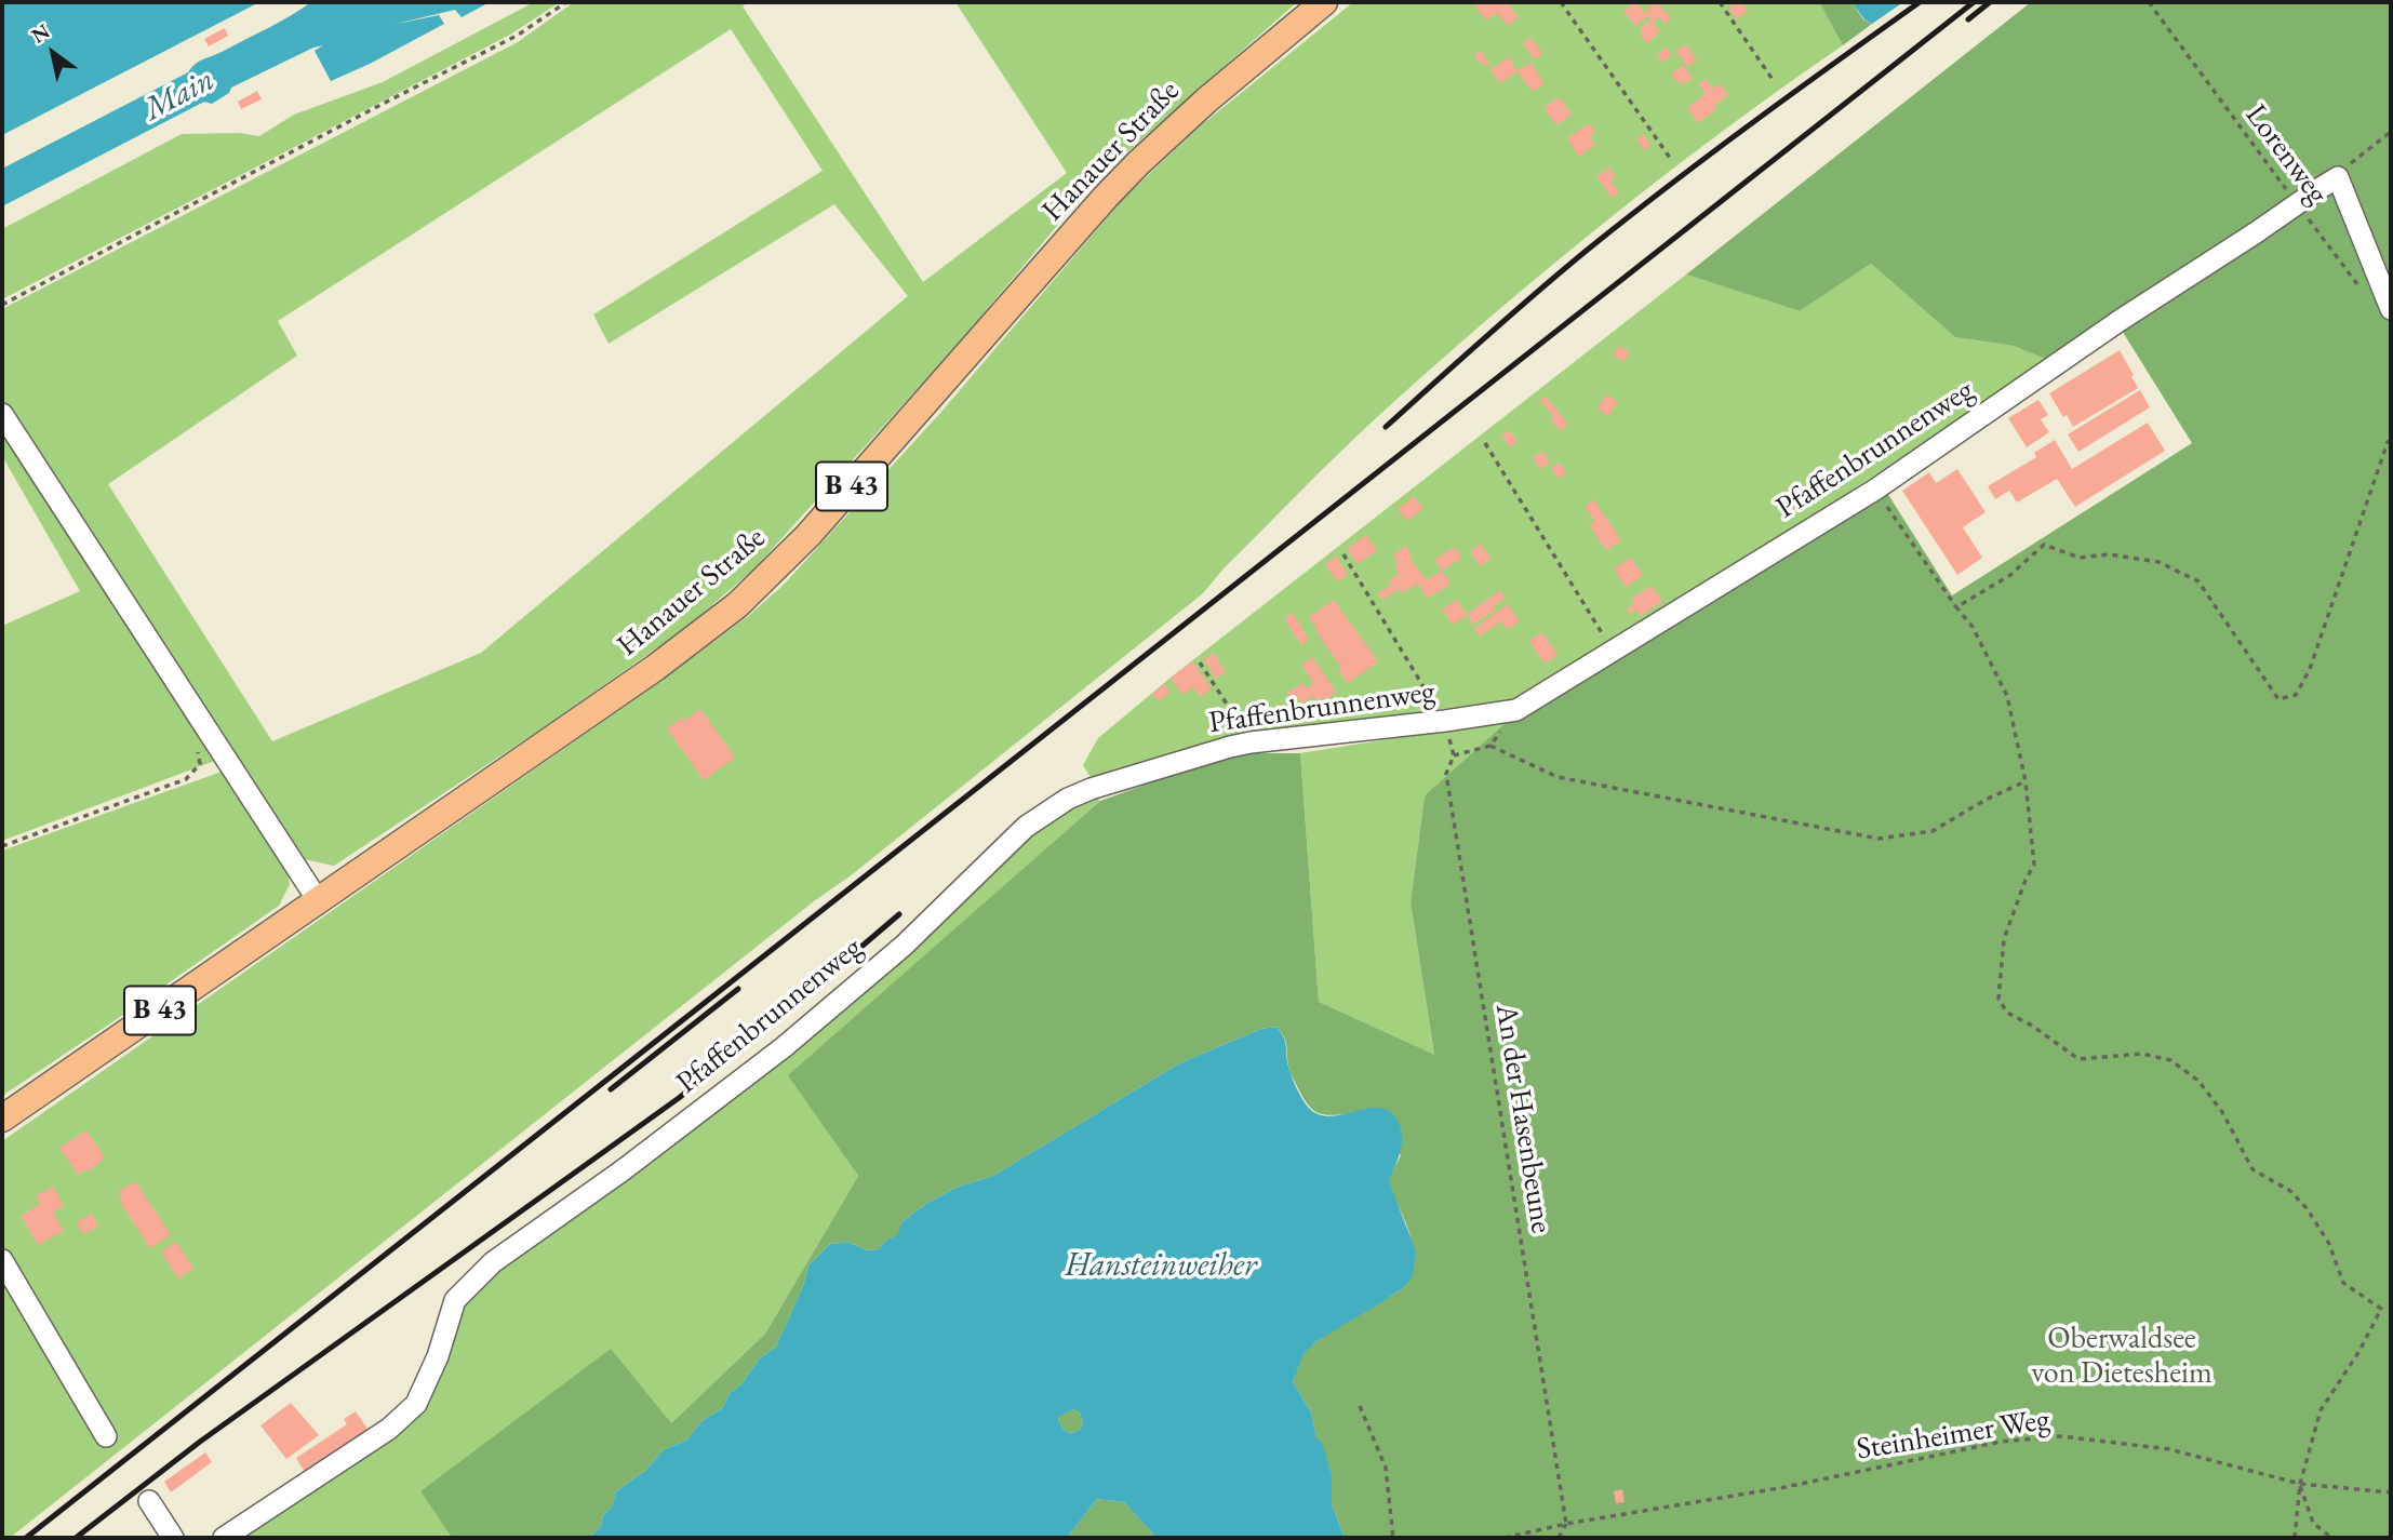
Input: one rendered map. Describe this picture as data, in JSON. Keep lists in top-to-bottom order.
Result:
{
  "streets": {
    "main road": ["Hanauer Straße", "B 43"],
    "lane": ["Pfaffenbrunnenweg"],
    "path": ["Lorenweg", "An der Hasenbeune", "Steinheimer Weg"]
  },
  "crossings": [
    ["Pfaffenbrunnenweg", "An der Hasenbeune"],
    ["An der Hasenbeune", "Steinheimer Weg"]
  ],
  "water": ["Main", "Hansteinweiher"],
  "parks": ["Oberwaldsee von Dietesheim"],
  "north": "top left"
}
